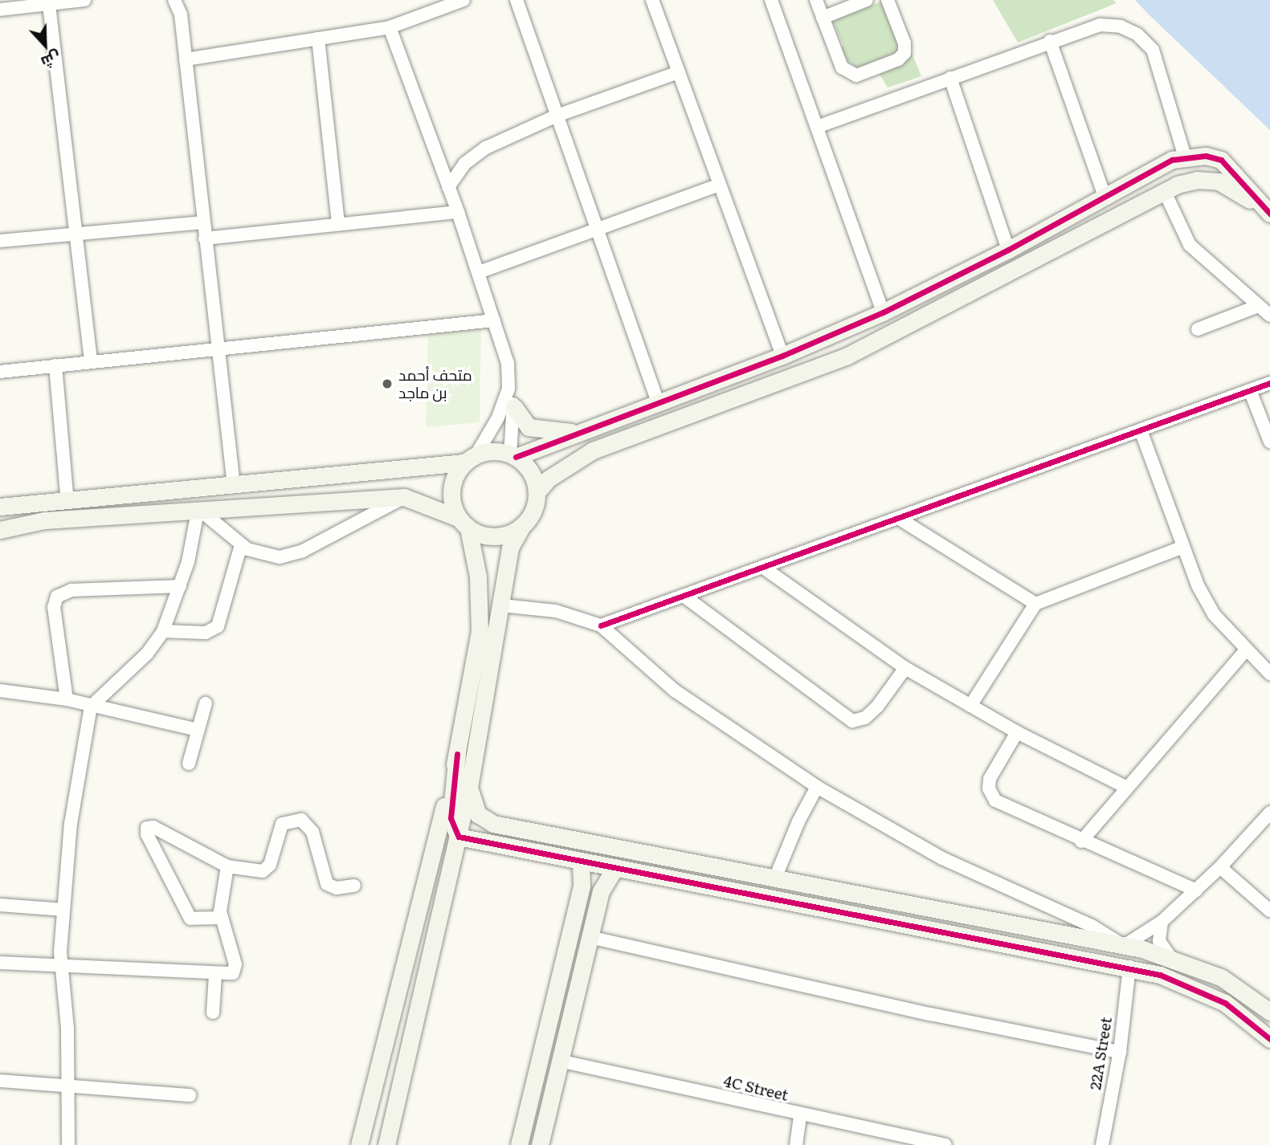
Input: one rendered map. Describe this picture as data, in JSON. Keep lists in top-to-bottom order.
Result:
{
  "streets": {
    "street": ["22A Street", "4C Street"]
  },
  "places": ["متحف أحمد بن ماجد"],
  "north": "bottom"
}
